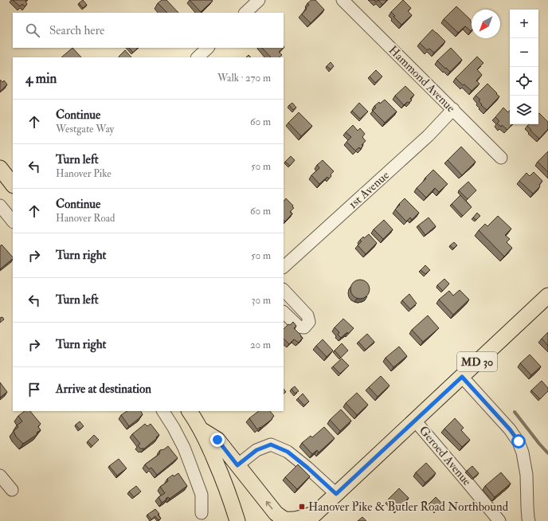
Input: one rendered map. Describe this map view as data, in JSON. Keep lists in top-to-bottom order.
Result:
{
  "streets": {
    "main road": ["MD 30"],
    "street": ["Hammond Avenue", "1st Avenue", "Geroed Avenue"]
  },
  "crossings": [
    ["Hammond Avenue", "1st Avenue"],
    ["MD 30", "Geroed Avenue"]
  ],
  "places": {
    "transit": ["Hanover Pike & Butler Road Northbound"]
  },
  "north": "bottom left",
  "page": {
    "map_buttons": ["+", "−"],
    "search": "Search here",
    "heading": ["4 min", "Walk · 270 m"],
    "list": [
      ["Continue", "Westgate Way", "60 m"],
      ["Turn left", "Hanover Pike", "50 m"],
      ["Continue", "Hanover Road", "60 m"],
      ["Turn right", "50 m"],
      ["Turn left", "30 m"],
      ["Turn right", "20 m"],
      "Arrive at destination"
    ]
  }
}
